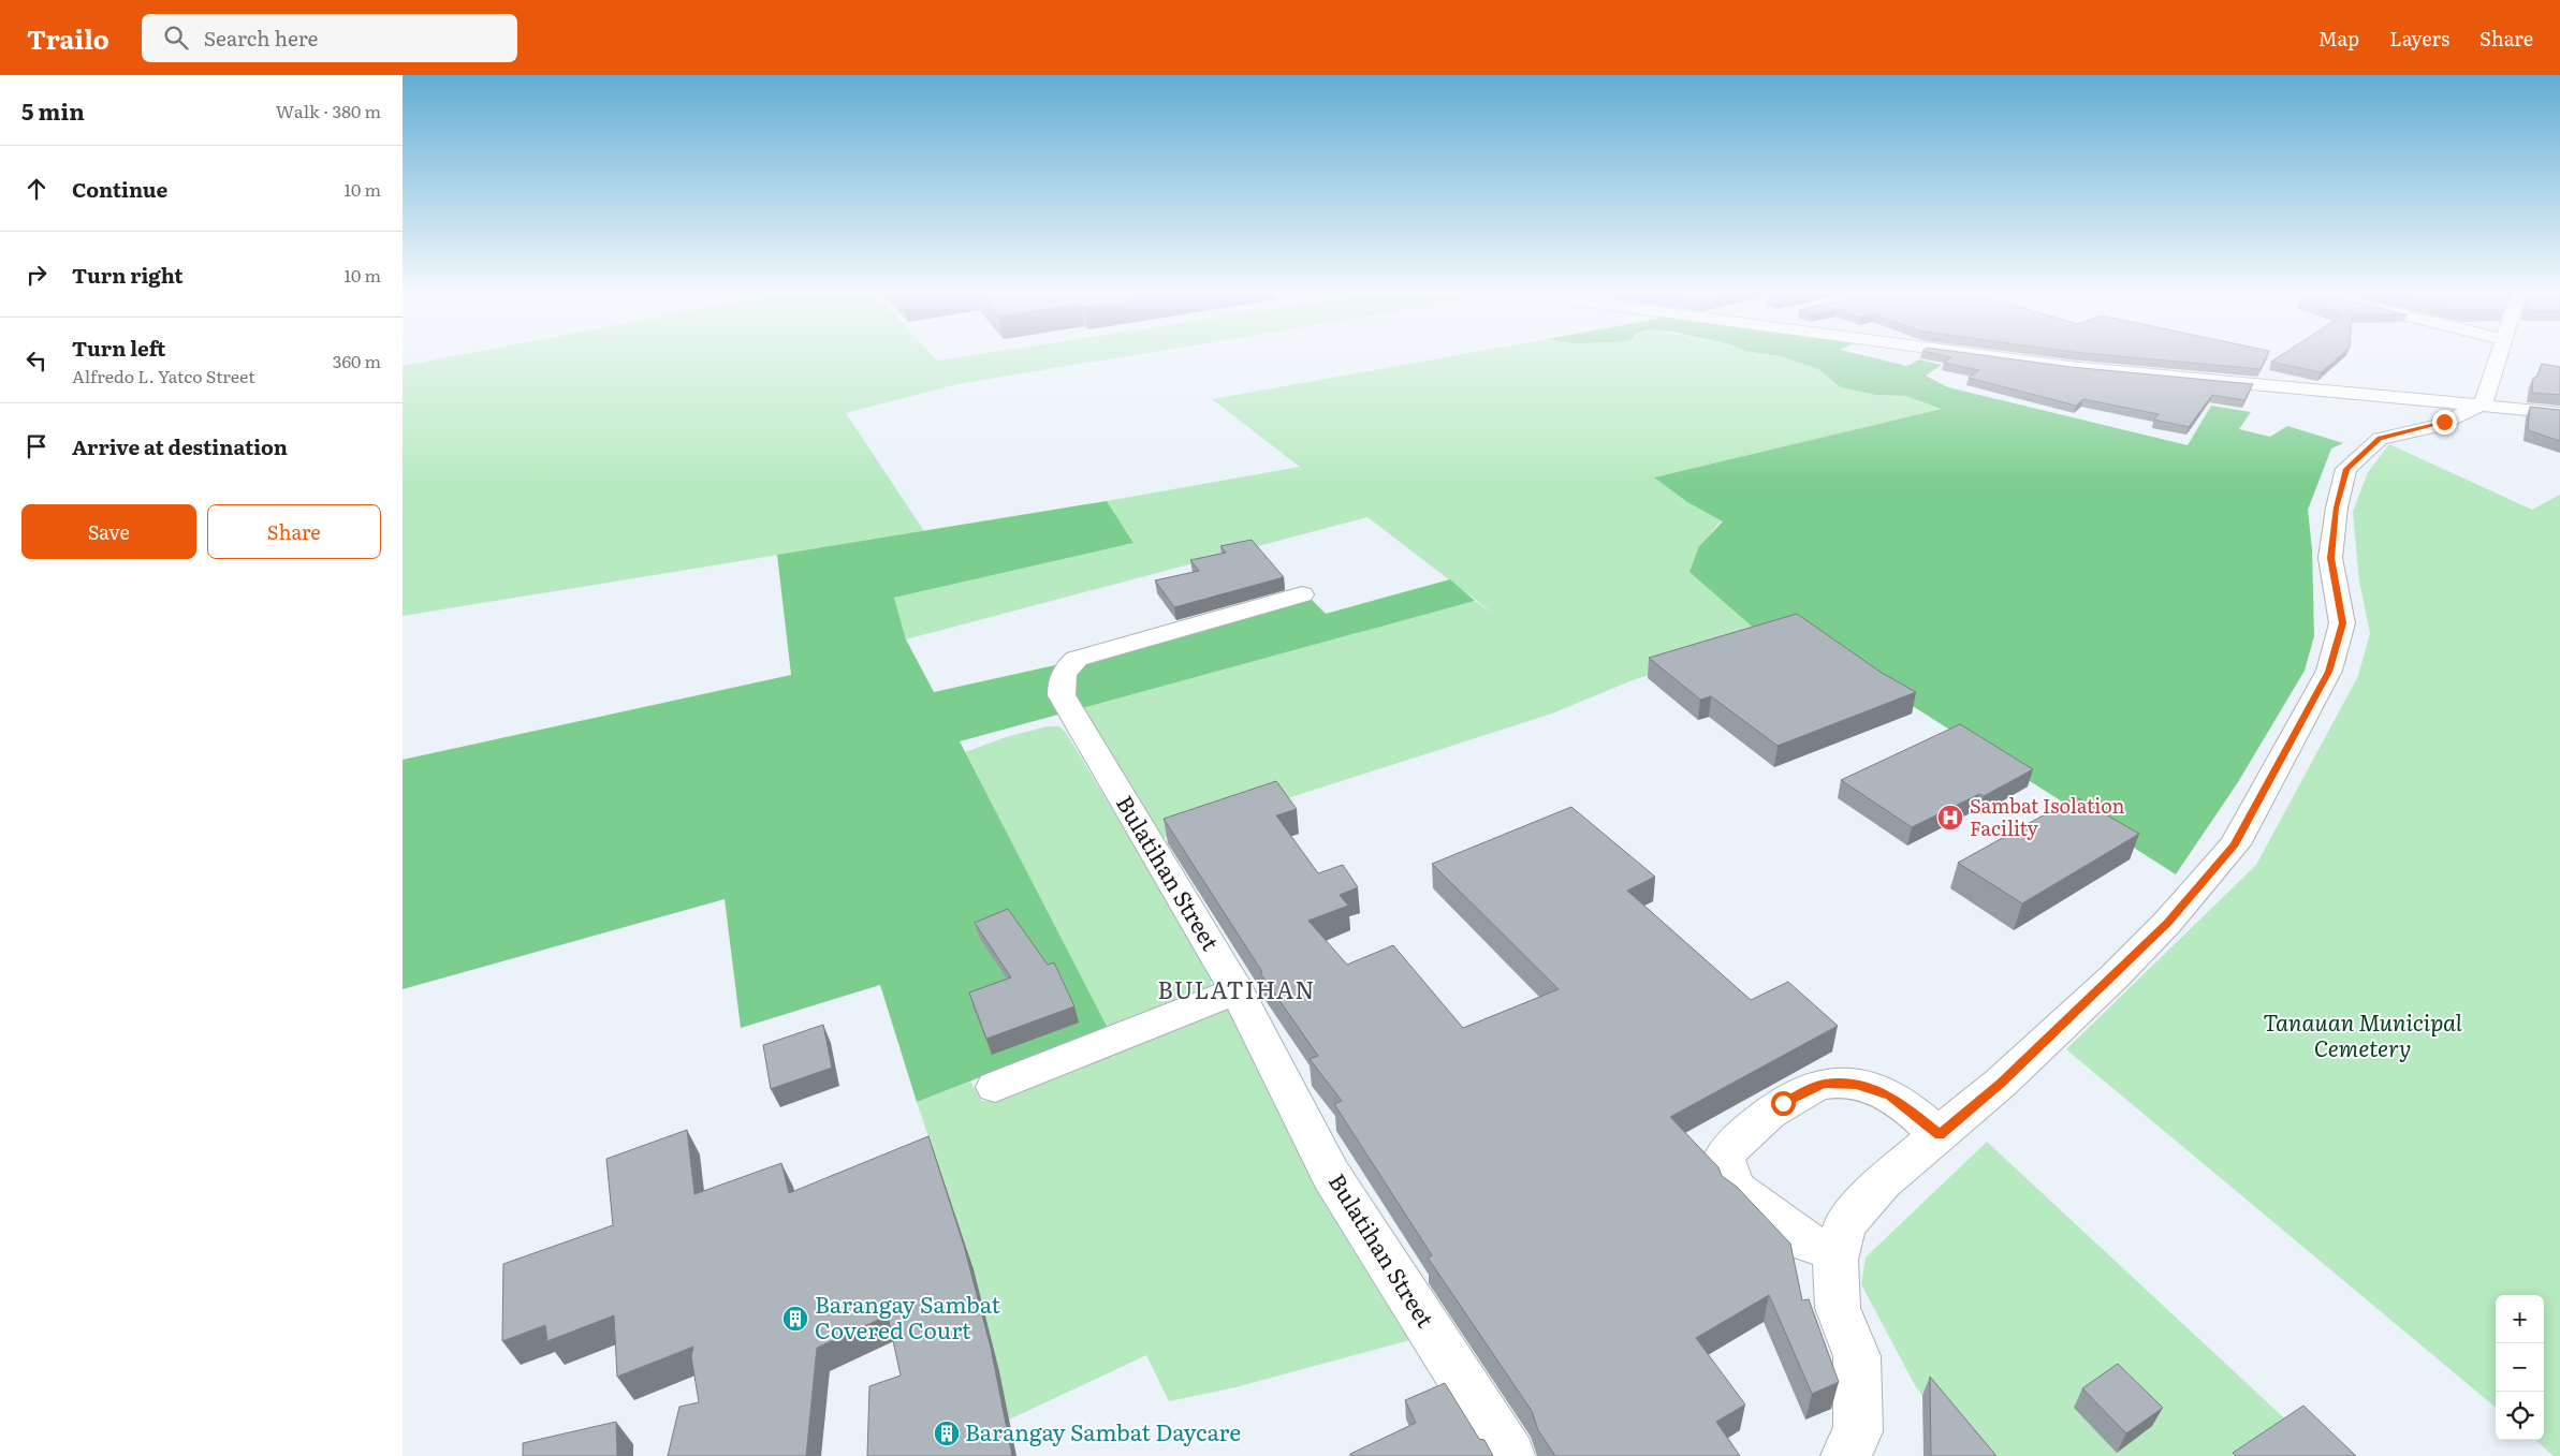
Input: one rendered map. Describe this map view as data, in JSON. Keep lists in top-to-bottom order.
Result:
{
  "streets": {
    "street": ["Bulatihan Street"]
  },
  "districts": ["BULATIHAN"],
  "parks": ["Tanauan Municipal Cemetery"],
  "places": {
    "hospital": ["Sambat Isolation Facility"],
    "building": ["Barangay Sambat Covered Court", "Barangay Sambat Daycare"]
  },
  "page": {
    "header": "Trailo",
    "search": "Search here",
    "nav": ["Map", "Layers", "Share"],
    "heading": ["5 min", "Walk · 380 m"],
    "list": [
      ["Continue", "10 m"],
      ["Turn right", "10 m"],
      ["Turn left", "Alfredo L. Yatco Street", "360 m"],
      "Arrive at destination"
    ],
    "buttons": ["Save", "Share"],
    "map_buttons": ["+", "−"]
  }
}
